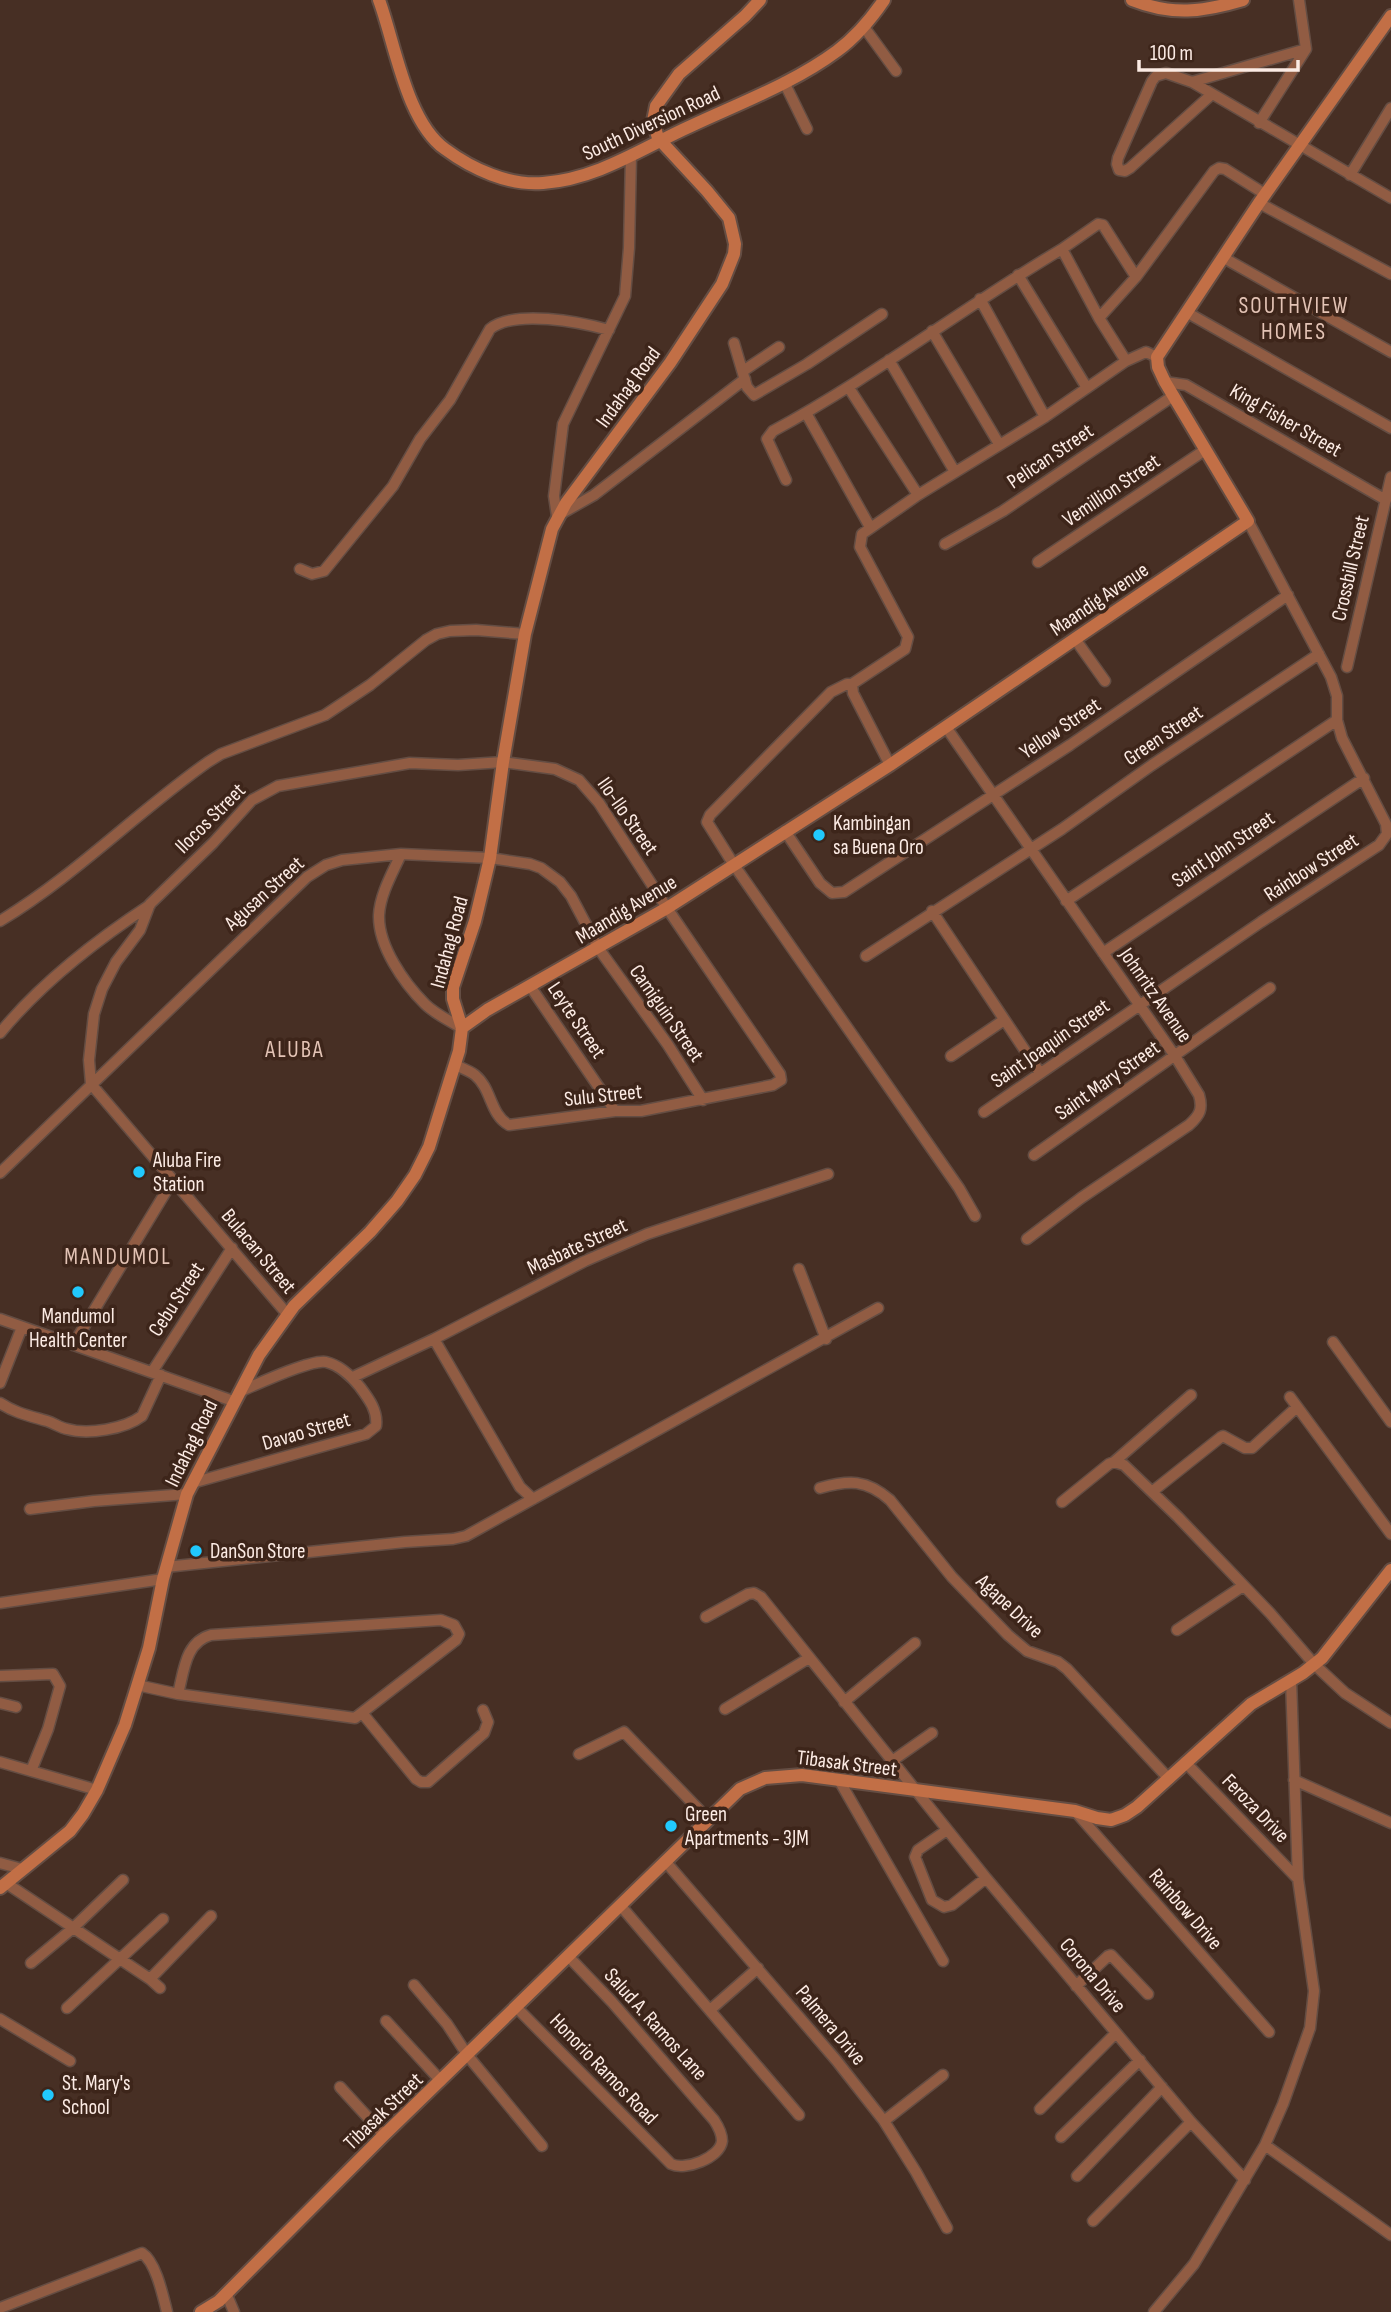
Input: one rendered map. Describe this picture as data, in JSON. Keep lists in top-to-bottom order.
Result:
{
  "streets": {
    "street": [
      "South Diversion Road",
      "Indahag Road",
      "King Fisher Street",
      "Pelican Street",
      "Vemillion Street",
      "Crossbill Street",
      "Maandig Avenue",
      "Yellow Street",
      "Green Street",
      "Ilo-Ilo Street",
      "Ilocos Street",
      "Saint John Street",
      "Rainbow Street",
      "Agusan Street",
      "Johnritz Avenue",
      "Camiguin Street",
      "Leyte Street",
      "Saint Joaquin Street",
      "Saint Mary Street",
      "Sulu Street",
      "Masbate Street",
      "Bulacan Street",
      "Cebu Street",
      "Davao Street",
      "Agape Drive",
      "Tibasak Street",
      "Feroza Drive",
      "Rainbow Drive",
      "Corona Drive",
      "Salud A. Ramos Lane",
      "Palmera Drive",
      "Honorio Ramos Road"
    ]
  },
  "crossings": [
    ["South Diversion Road", "Indahag Road"],
    ["Indahag Road", "Maandig Avenue"],
    ["Indahag Road", "Ilo-Ilo Street"],
    ["Indahag Road", "Ilocos Street"],
    ["Indahag Road", "Agusan Street"],
    ["Indahag Road", "Sulu Street"],
    ["Indahag Road", "Bulacan Street"],
    ["Indahag Road", "Davao Street"],
    ["King Fisher Street", "Crossbill Street"],
    ["Maandig Avenue", "Yellow Street"],
    ["Maandig Avenue", "Ilo-Ilo Street"],
    ["Maandig Avenue", "Rainbow Street"],
    ["Maandig Avenue", "Agusan Street"],
    ["Maandig Avenue", "Johnritz Avenue"],
    ["Maandig Avenue", "Camiguin Street"],
    ["Maandig Avenue", "Leyte Street"],
    ["Yellow Street", "Rainbow Street"],
    ["Yellow Street", "Johnritz Avenue"],
    ["Green Street", "Rainbow Street"],
    ["Green Street", "Johnritz Avenue"],
    ["Ilo-Ilo Street", "Ilocos Street"],
    ["Ilo-Ilo Street", "Sulu Street"],
    ["Ilocos Street", "Agusan Street"],
    ["Ilocos Street", "Bulacan Street"],
    ["Saint John Street", "Rainbow Street"],
    ["Saint John Street", "Johnritz Avenue"],
    ["Rainbow Street", "Johnritz Avenue"],
    ["Rainbow Street", "Saint Joaquin Street"],
    ["Agusan Street", "Camiguin Street"],
    ["Agusan Street", "Bulacan Street"],
    ["Johnritz Avenue", "Saint Joaquin Street"],
    ["Johnritz Avenue", "Saint Mary Street"],
    ["Camiguin Street", "Sulu Street"],
    ["Leyte Street", "Sulu Street"],
    ["Masbate Street", "Davao Street"],
    ["Bulacan Street", "Cebu Street"],
    ["Agape Drive", "Tibasak Street"],
    ["Tibasak Street", "Feroza Drive"],
    ["Tibasak Street", "Rainbow Drive"],
    ["Tibasak Street", "Corona Drive"],
    ["Tibasak Street", "Salud A. Ramos Lane"],
    ["Tibasak Street", "Palmera Drive"],
    ["Tibasak Street", "Honorio Ramos Road"],
    ["Salud A. Ramos Lane", "Honorio Ramos Road"]
  ],
  "districts": ["SOUTHVIEW HOMES", "ALUBA", "MANDUMOL"],
  "places": [
    "Kambingan sa Buena Oro",
    "Aluba Fire Station",
    "Mandumol Health Center",
    "DanSon Store",
    "Green Apartments - 3JM",
    "St. Mary's School"
  ],
  "scale_bar": "100 m"
}
